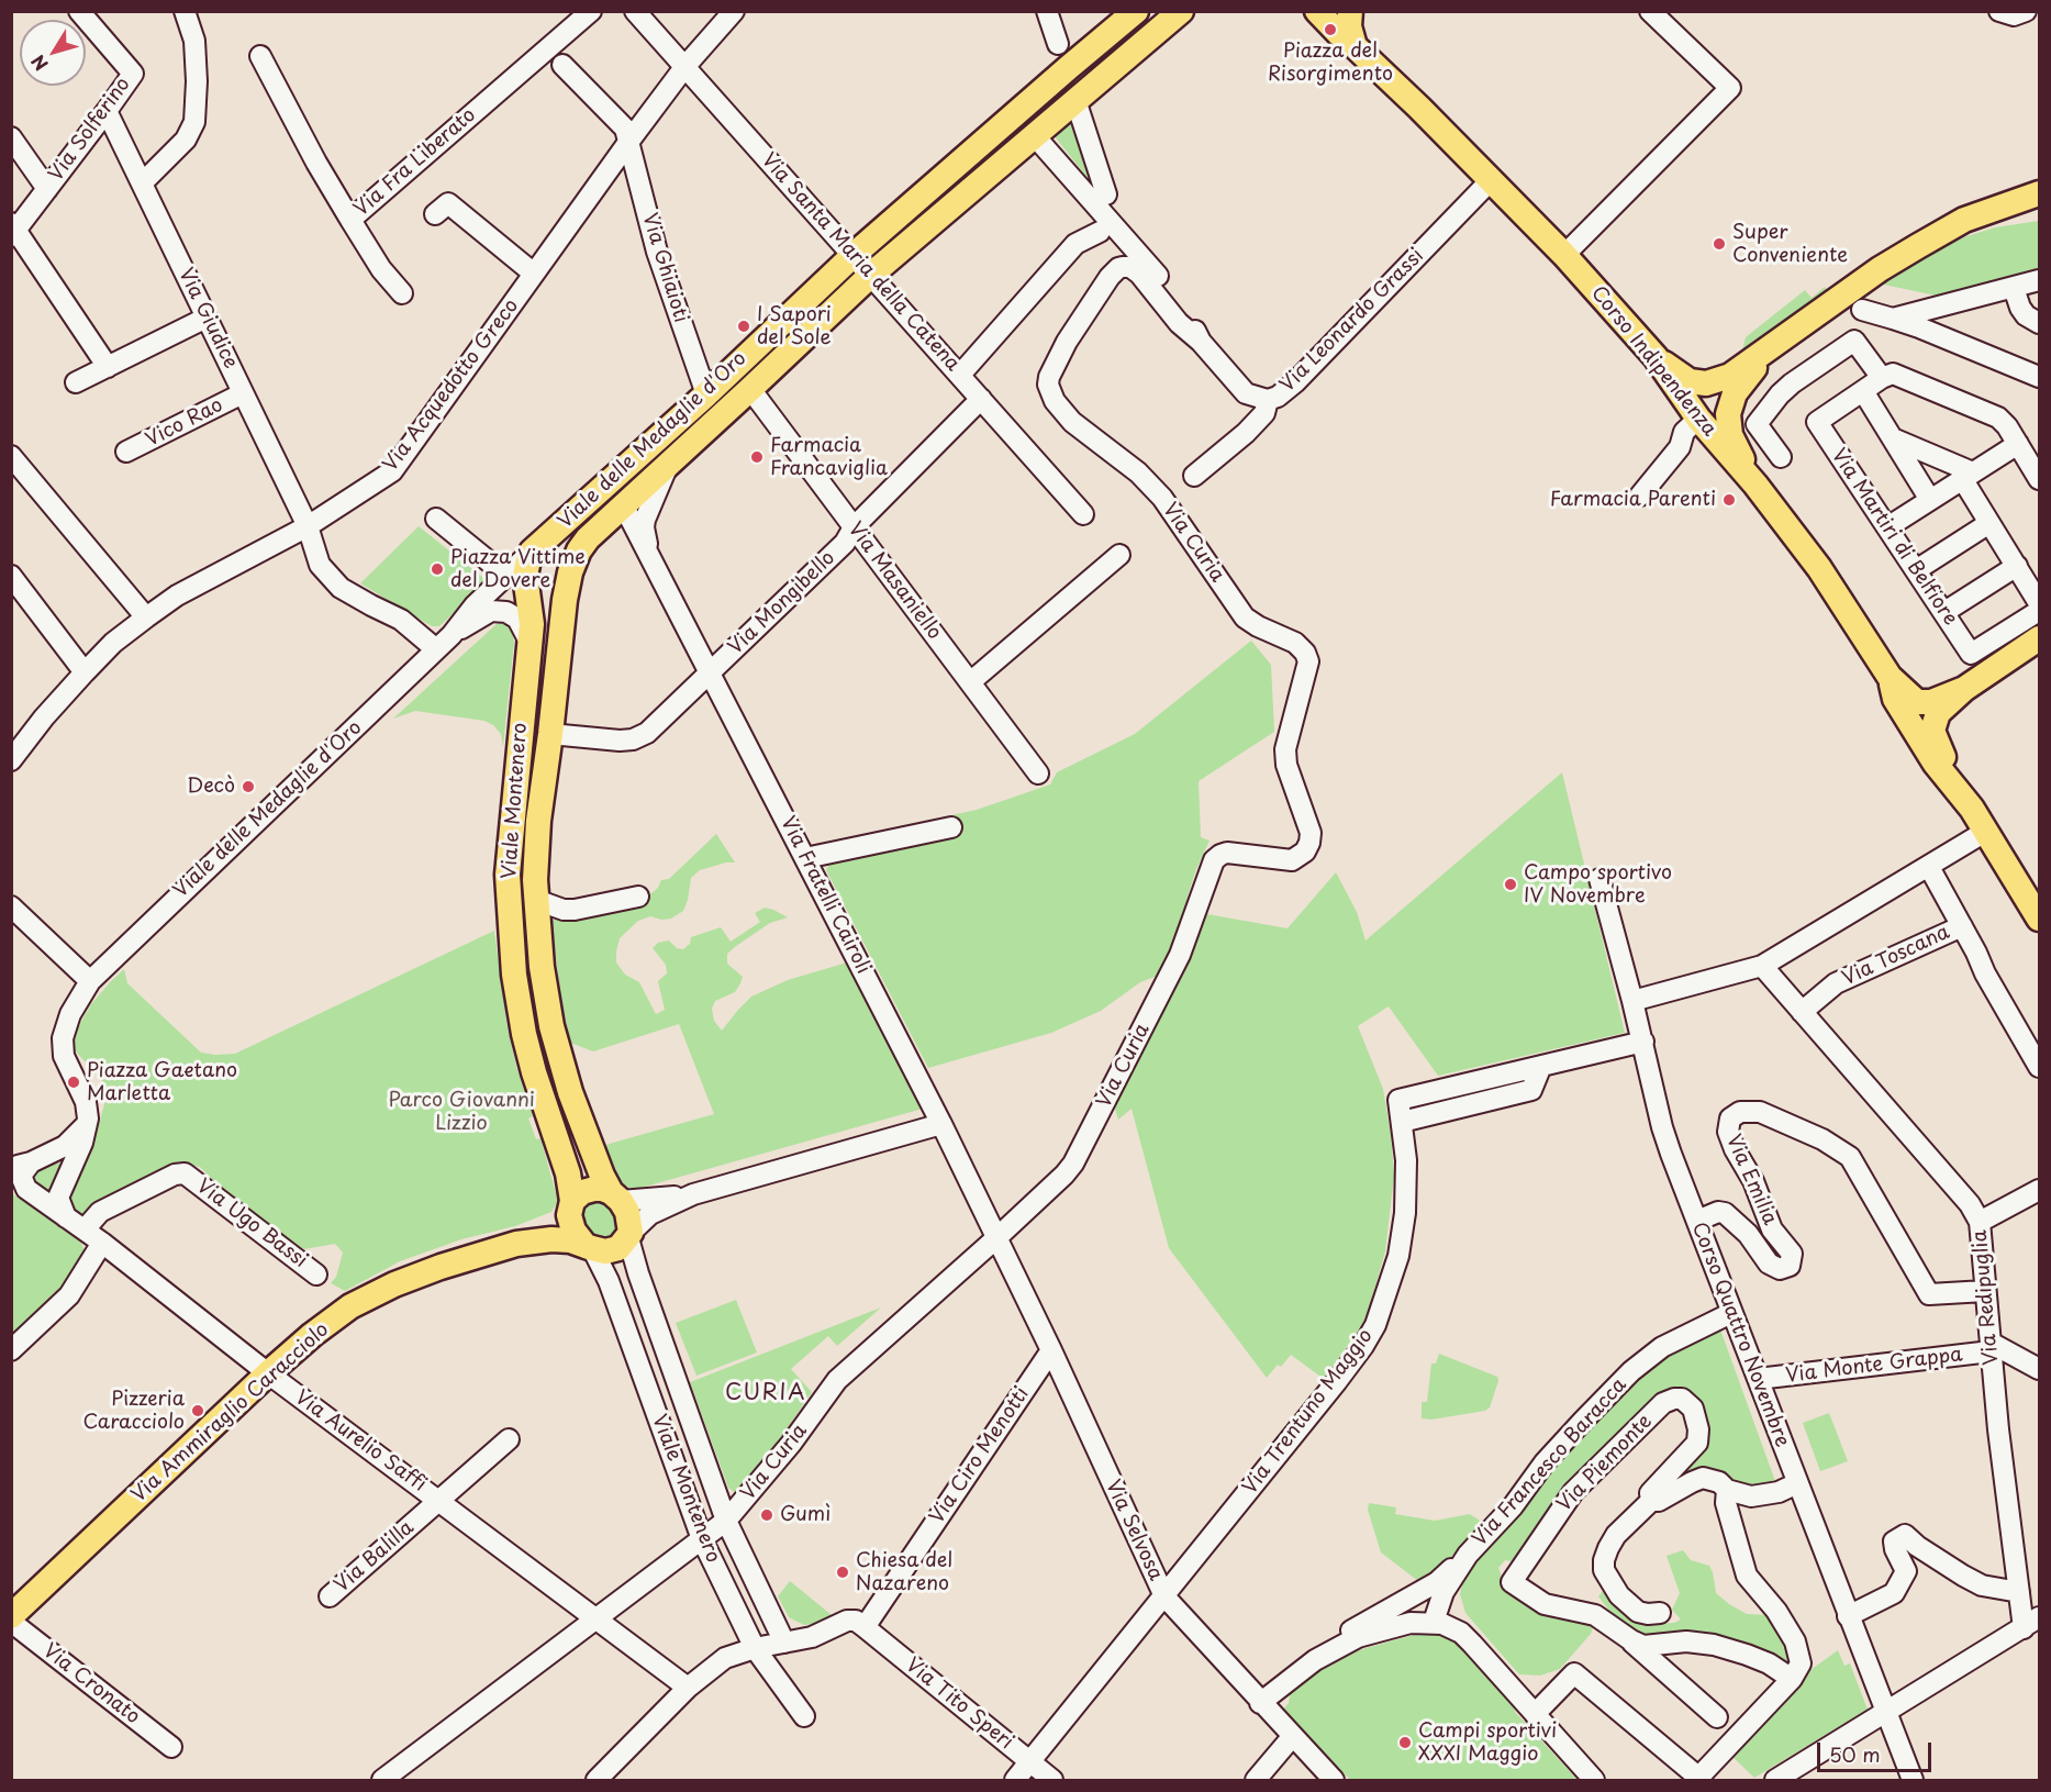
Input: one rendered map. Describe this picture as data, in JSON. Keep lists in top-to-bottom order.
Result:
{
  "streets": {
    "main road": [
      "Corso Indipendenza",
      "Viale delle Medaglie d'Oro",
      "Viale Montenero",
      "Via Ammiraglio Caracciolo"
    ],
    "street": [
      "Via Solferino",
      "Via Fra Liberato",
      "Via Santa Maria della Catena",
      "Via Ghiaioti",
      "Via Giudice",
      "Via Leonardo Grassi",
      "Via Acquedotto Greco",
      "Vico Rao",
      "Via Martiri di Belfiore",
      "Via Curia",
      "Via Masaniello",
      "Via Mongibello",
      "Via Fratelli Cairoli",
      "Via Toscana",
      "Via Emilia",
      "Via Ugo Bassi",
      "Via Redipuglia",
      "Corso Quattro Novembre",
      "Via Monte Grappa",
      "Via Trentuno Maggio",
      "Via Aurelio Saffi",
      "Via Ciro Menotti",
      "Via Francesco Baracca",
      "Via Piemonte",
      "Via Selvosa",
      "Via Balilla",
      "Via Cronato",
      "Via Tito Speri"
    ]
  },
  "crossings": [
    ["Via Solferino", "Via Giudice"],
    ["Via Santa Maria della Catena", "Via Acquedotto Greco"],
    ["Via Santa Maria della Catena", "Viale delle Medaglie d'Oro"],
    ["Via Santa Maria della Catena", "Via Mongibello"],
    ["Via Ghiaioti", "Via Acquedotto Greco"],
    ["Via Ghiaioti", "Viale delle Medaglie d'Oro"],
    ["Via Giudice", "Via Acquedotto Greco"],
    ["Via Giudice", "Vico Rao"],
    ["Via Giudice", "Viale delle Medaglie d'Oro"],
    ["Via Leonardo Grassi", "Corso Indipendenza"],
    ["Via Leonardo Grassi", "Viale delle Medaglie d'Oro"],
    ["Via Leonardo Grassi", "Via Curia"],
    ["Viale delle Medaglie d'Oro", "Via Masaniello"],
    ["Viale delle Medaglie d'Oro", "Viale Montenero"],
    ["Viale delle Medaglie d'Oro", "Via Fratelli Cairoli"],
    ["Via Curia", "Viale Montenero"],
    ["Via Curia", "Via Fratelli Cairoli"],
    ["Via Curia", "Via Aurelio Saffi"],
    ["Via Curia", "Via Selvosa"],
    ["Via Masaniello", "Via Mongibello"],
    ["Via Mongibello", "Viale Montenero"],
    ["Via Mongibello", "Via Fratelli Cairoli"],
    ["Viale Montenero", "Via Ammiraglio Caracciolo"],
    ["Via Fratelli Cairoli", "Via Selvosa"],
    ["Via Toscana", "Via Redipuglia"],
    ["Via Emilia", "Via Redipuglia"],
    ["Via Emilia", "Corso Quattro Novembre"],
    ["Via Ugo Bassi", "Via Aurelio Saffi"],
    ["Via Redipuglia", "Via Monte Grappa"],
    ["Corso Quattro Novembre", "Via Monte Grappa"],
    ["Corso Quattro Novembre", "Via Trentuno Maggio"],
    ["Corso Quattro Novembre", "Via Francesco Baracca"],
    ["Via Trentuno Maggio", "Via Selvosa"],
    ["Via Trentuno Maggio", "Via Tito Speri"],
    ["Via Ammiraglio Caracciolo", "Via Aurelio Saffi"],
    ["Via Aurelio Saffi", "Via Balilla"],
    ["Via Ciro Menotti", "Via Selvosa"],
    ["Via Ciro Menotti", "Via Tito Speri"]
  ],
  "districts": ["CURIA"],
  "parks": ["Parco Giovanni Lizzio"],
  "places": [
    "Piazza del Risorgimento",
    "Super Conveniente",
    "I Sapori del Sole",
    "Farmacia Francaviglia",
    "Farmacia Parenti",
    "Piazza Vittime del Dovere",
    "Decò",
    "Campo sportivo IV Novembre",
    "Piazza Gaetano Marletta",
    "Pizzeria Caracciolo",
    "Gumì",
    "Chiesa del Nazareno",
    "Campi sportivi XXXI Maggio"
  ],
  "scale_bar": "50 m",
  "north": "bottom left"
}
